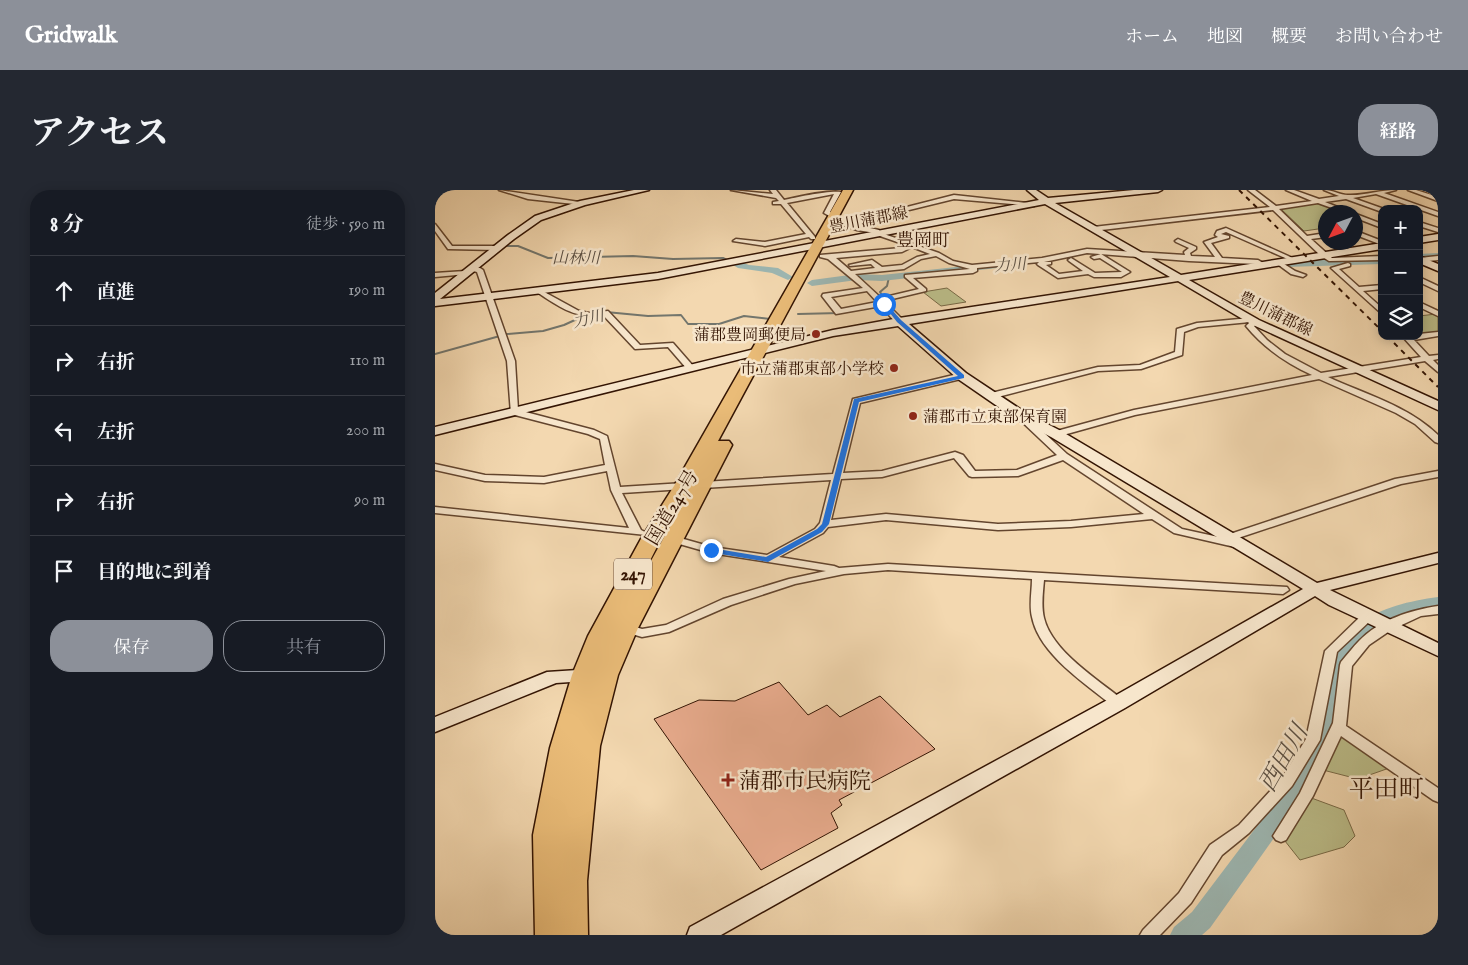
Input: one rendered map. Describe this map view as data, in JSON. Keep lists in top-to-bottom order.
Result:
{
  "streets": {
    "highway": ["国道247号", "247"],
    "street": ["豊川蒲郡線"]
  },
  "crossings": [
    ["豊川蒲郡線", "国道247号"]
  ],
  "districts": ["豊岡町", "平田町"],
  "water": ["山林川", "力川", "西田川"],
  "places": {
    "other": ["蒲郡豊岡郵便局", "市立蒲郡東部小学校", "蒲郡市立東部保育園"],
    "health": ["蒲郡市民病院"]
  },
  "north": "bottom left",
  "page": {
    "header": "Gridwalk",
    "nav": [
      "ホーム",
      "地図",
      "概要",
      "お問い合わせ"
    ],
    "title": "アクセス",
    "buttons": [
      "経路",
      ["保存", "共有"]
    ],
    "heading": ["8 分", "徒歩 · 590 m"],
    "map_buttons": ["+", "−"],
    "list": [
      ["直進", "190 m"],
      ["右折", "110 m"],
      ["左折", "200 m"],
      ["右折", "90 m"],
      "目的地に到着"
    ]
  }
}
